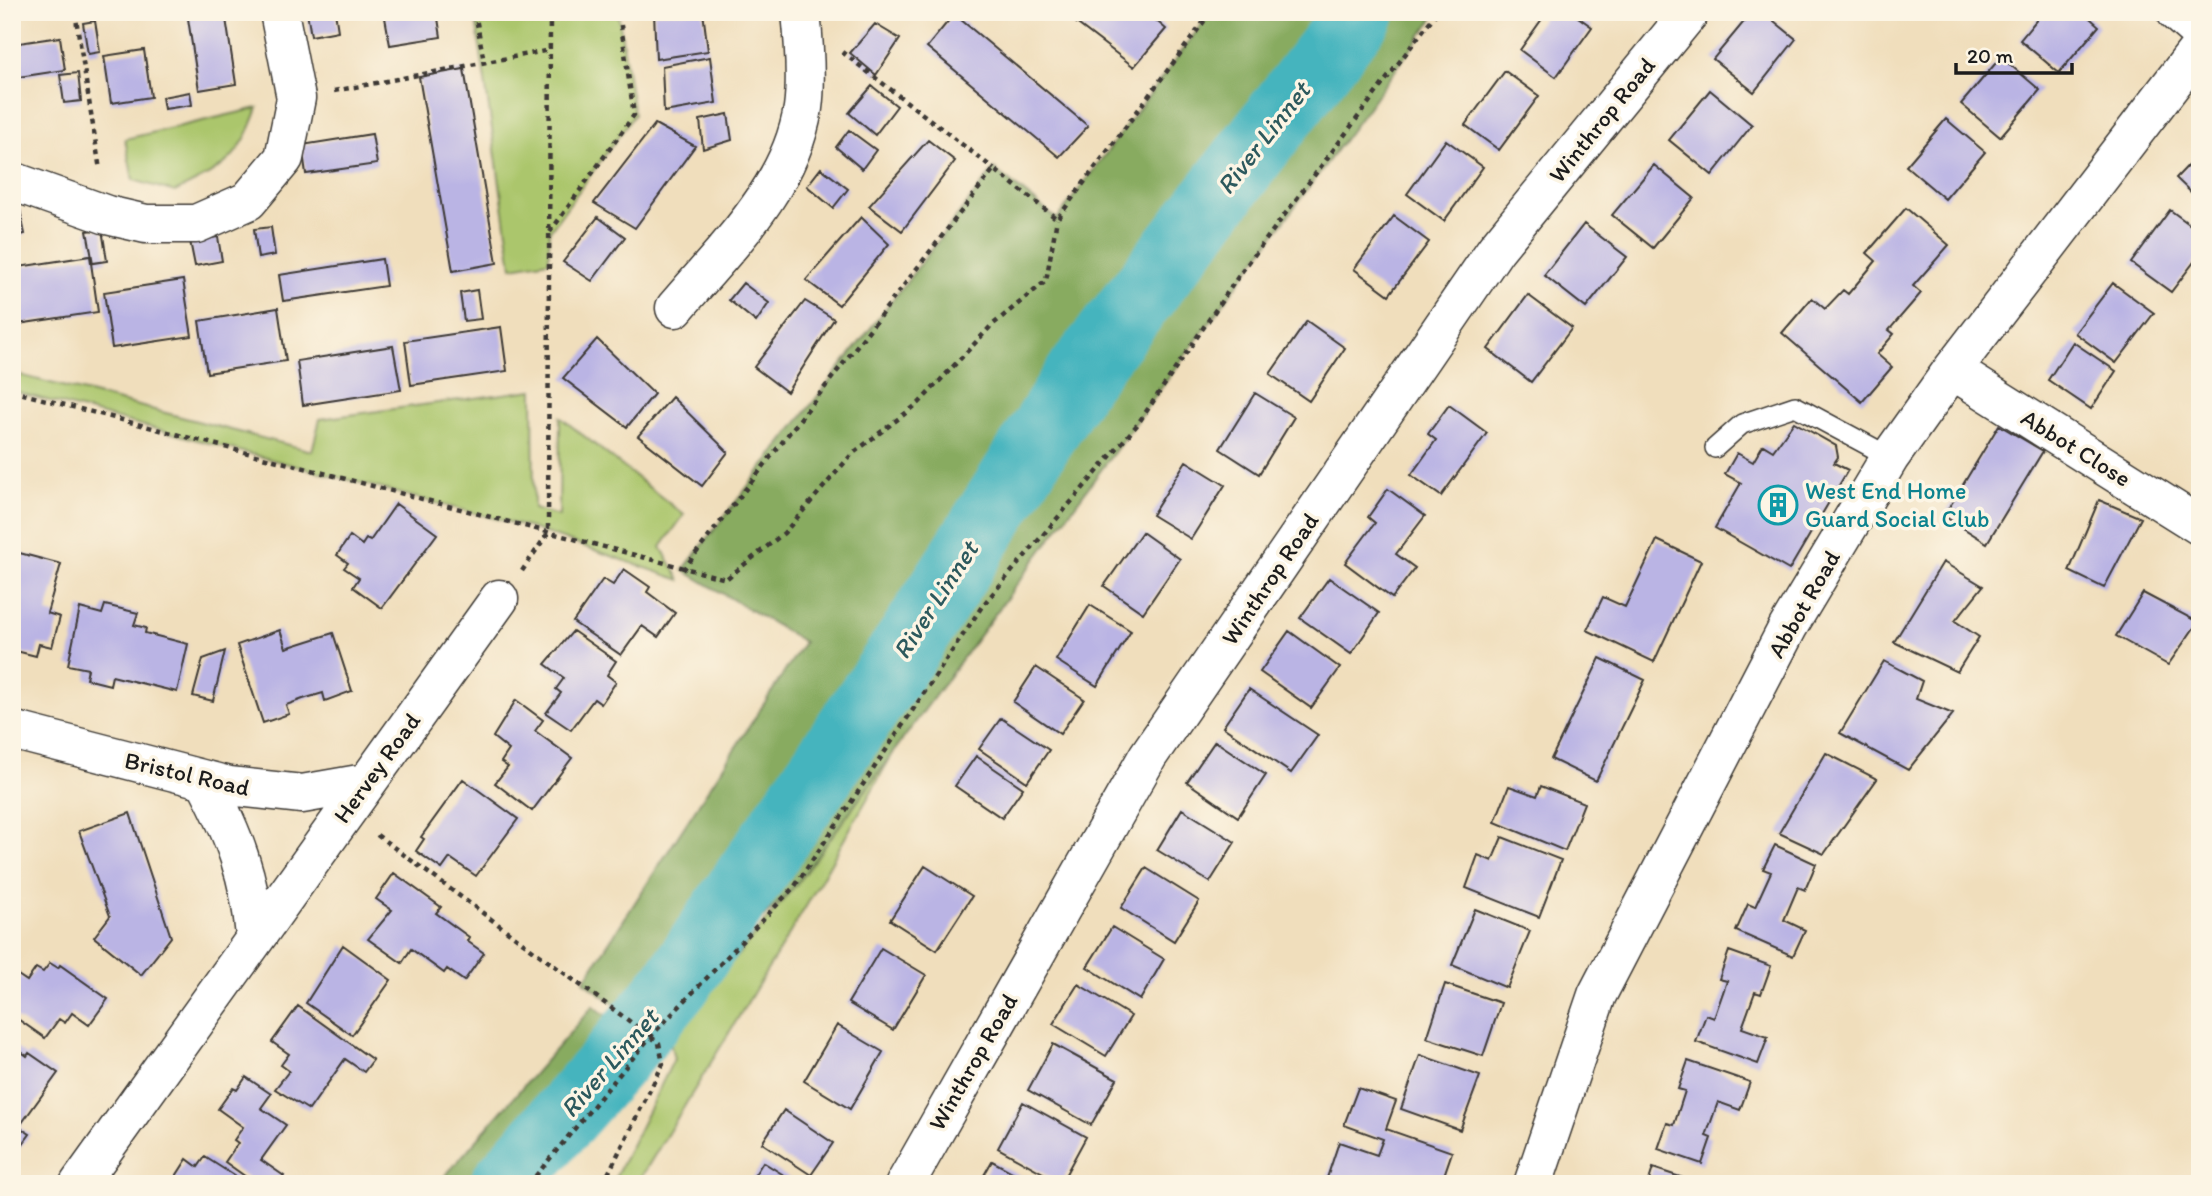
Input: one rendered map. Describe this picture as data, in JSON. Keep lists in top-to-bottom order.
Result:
{
  "streets": {
    "street": [
      "Winthrop Road",
      "Abbot Close",
      "Abbot Road",
      "Hervey Road",
      "Bristol Road"
    ]
  },
  "crossings": [
    ["Abbot Close", "Abbot Road"],
    ["Hervey Road", "Bristol Road"]
  ],
  "water": ["River Linnet"],
  "places": {
    "building": ["West End Home Guard Social Club"]
  },
  "scale_bar": "20 m"
}
